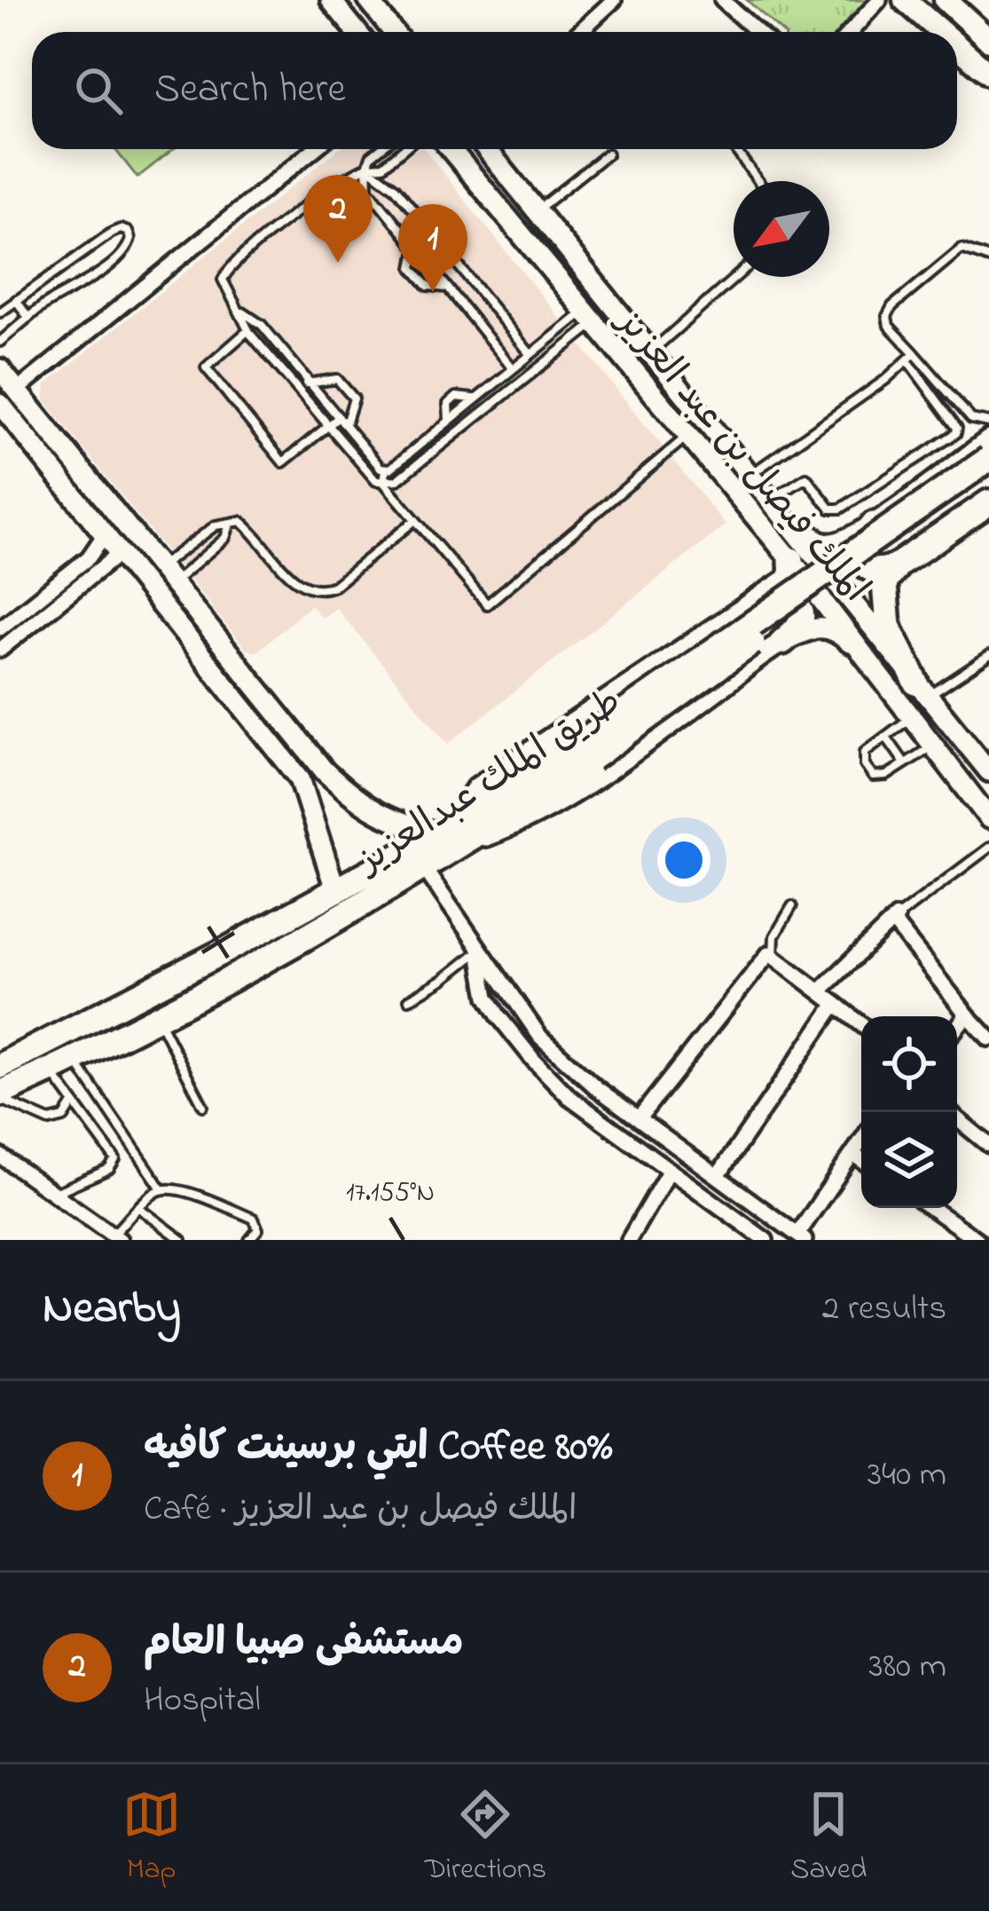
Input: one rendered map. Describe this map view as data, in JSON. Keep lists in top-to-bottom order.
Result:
{
  "streets": {
    "highway": ["طريق الملك عبدالعزيز"],
    "street": ["الملك فيصل بن عبد العزيز"]
  },
  "north": "bottom left",
  "page": {
    "search": "Search here",
    "pins": ["2", "1"],
    "heading": ["Nearby", "2 results"],
    "list": [
      {
        "mark": "1",
        "name": "ايتي برسينت كافيه Coffee 80%",
        "note": "Café · الملك فيصل بن عبد العزيز",
        "value": "340 m"
      },
      {
        "mark": "2",
        "name": "مستشفى صبيا العام",
        "note": "Hospital",
        "value": "380 m"
      }
    ],
    "nav": ["Map", "Directions", "Saved"]
  },
  "coordinates": ["17.155°N"]
}
